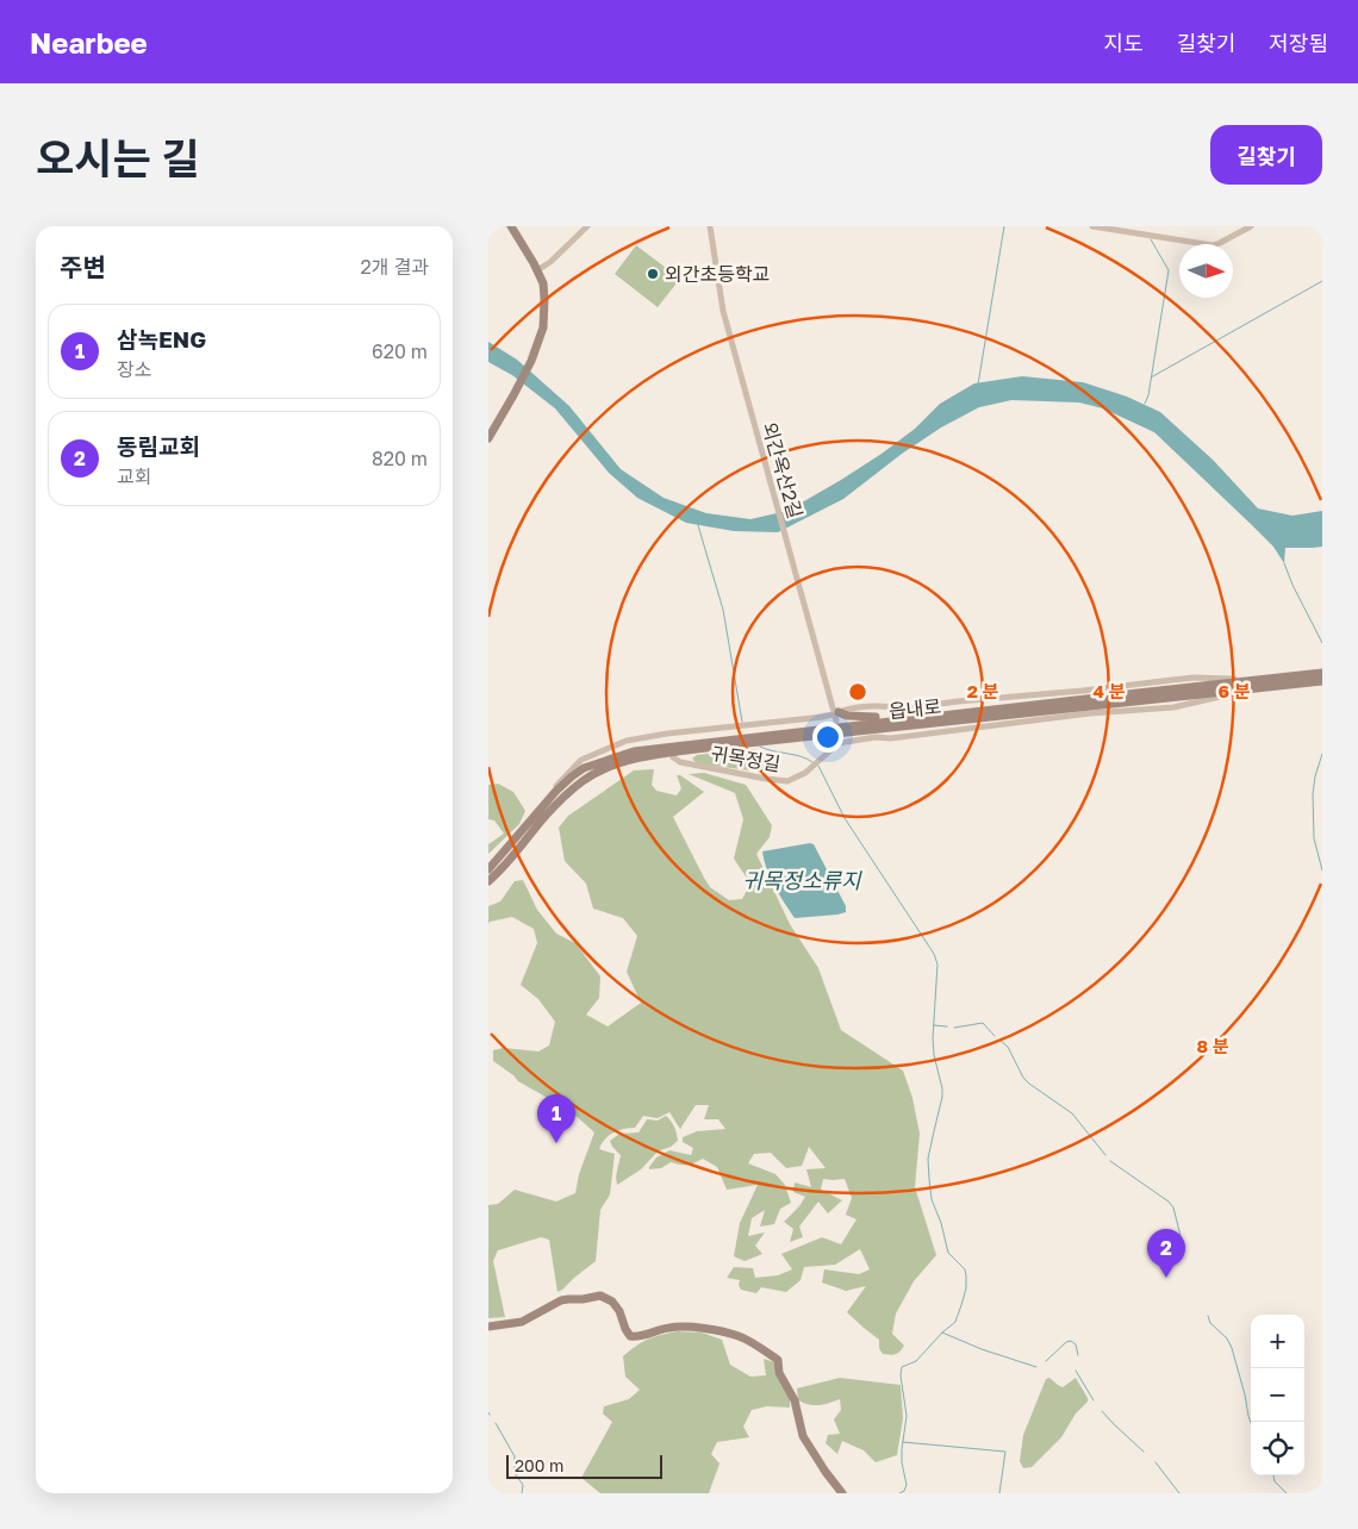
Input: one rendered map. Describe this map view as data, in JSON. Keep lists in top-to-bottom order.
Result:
{
  "streets": {
    "street": ["외간옥산2길", "읍내로", "귀목정길"]
  },
  "crossings": [
    ["외간옥산2길", "읍내로"],
    ["읍내로", "귀목정길"]
  ],
  "water": ["귀목정소류지"],
  "places": ["외간초등학교"],
  "scale_bar": "200 m",
  "north": "right",
  "page": {
    "header": "Nearbee",
    "nav": ["지도", "길찾기", "저장됨"],
    "title": "오시는 길",
    "buttons": "길찾기",
    "heading": ["주변", "2개 결과"],
    "list": [
      {
        "mark": "1",
        "name": "삼녹ENG",
        "note": "장소",
        "value": "620 m"
      },
      {
        "mark": "2",
        "name": "동림교회",
        "note": "교회",
        "value": "820 m"
      }
    ],
    "pins": ["1", "2"],
    "map_buttons": ["+", "−"],
    "scale": "200 m"
  },
  "rings": [
    "2 분",
    "4 분",
    "6 분",
    "8 분"
  ]
}
